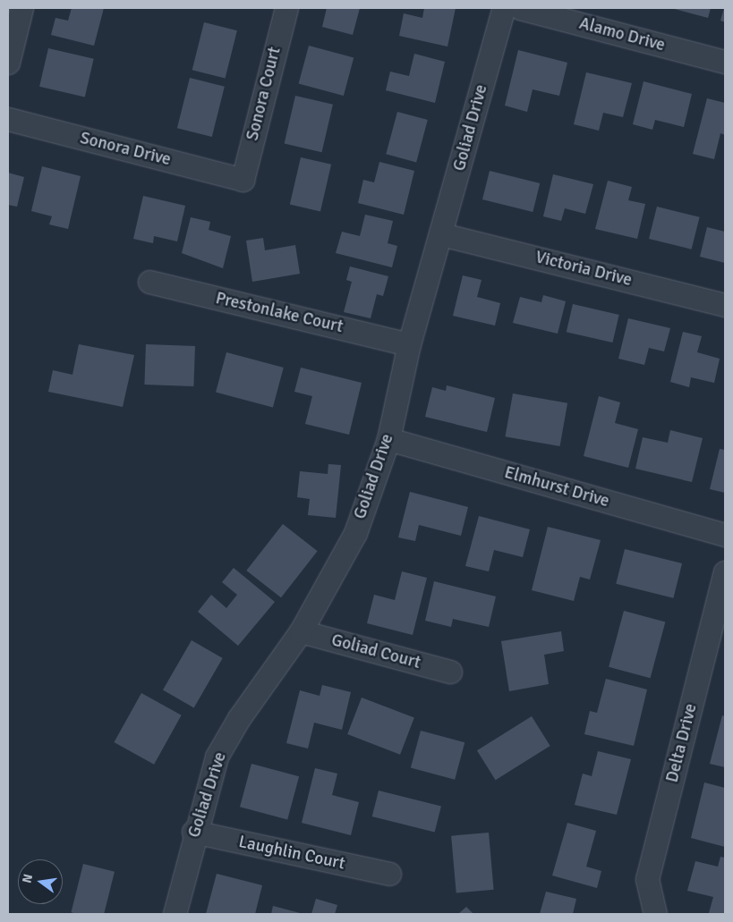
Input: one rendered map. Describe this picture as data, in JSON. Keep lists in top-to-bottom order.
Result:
{
  "streets": {
    "street": [
      "Alamo Drive",
      "Sonora Court",
      "Goliad Drive",
      "Sonora Drive",
      "Victoria Drive",
      "Prestonlake Court",
      "Elmhurst Drive",
      "Goliad Court",
      "Delta Drive",
      "Laughlin Court"
    ]
  },
  "crossings": [
    ["Sonora Court", "Sonora Drive"],
    ["Goliad Drive", "Victoria Drive"],
    ["Goliad Drive", "Prestonlake Court"],
    ["Goliad Drive", "Elmhurst Drive"],
    ["Goliad Drive", "Goliad Court"],
    ["Goliad Drive", "Laughlin Court"]
  ],
  "north": "left"
}
